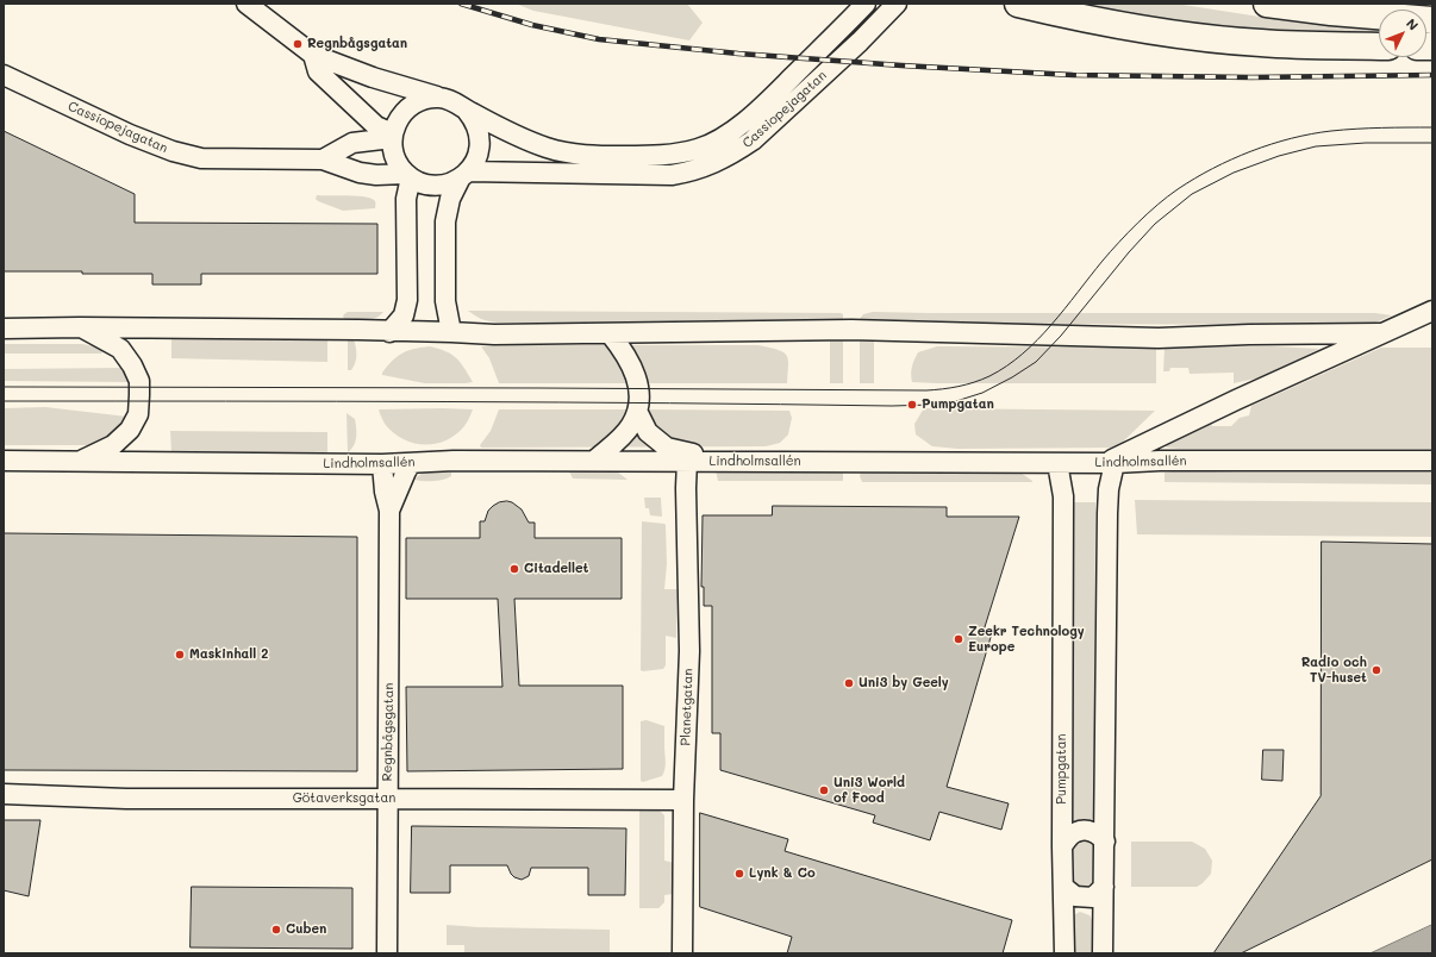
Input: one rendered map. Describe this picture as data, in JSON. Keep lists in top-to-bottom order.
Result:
{
  "streets": {
    "street": [
      "Cassiopejagatan",
      "Lindholmsallén",
      "Planetgatan",
      "Regnbågsgatan",
      "Pumpgatan",
      "Götaverksgatan"
    ]
  },
  "crossings": [
    ["Lindholmsallén", "Planetgatan"],
    ["Lindholmsallén", "Regnbågsgatan"],
    ["Lindholmsallén", "Pumpgatan"],
    ["Planetgatan", "Götaverksgatan"],
    ["Regnbågsgatan", "Götaverksgatan"]
  ],
  "places": [
    "Regnbågsgatan",
    "Pumpgatan",
    "Citadellet",
    "Zeekr Technology Europe",
    "Maskinhall 2",
    "Radio och TV-huset",
    "Uni3 by Geely",
    "Uni3 World of Food",
    "Lynk & Co",
    "Cuben"
  ],
  "north": "top right"
}
